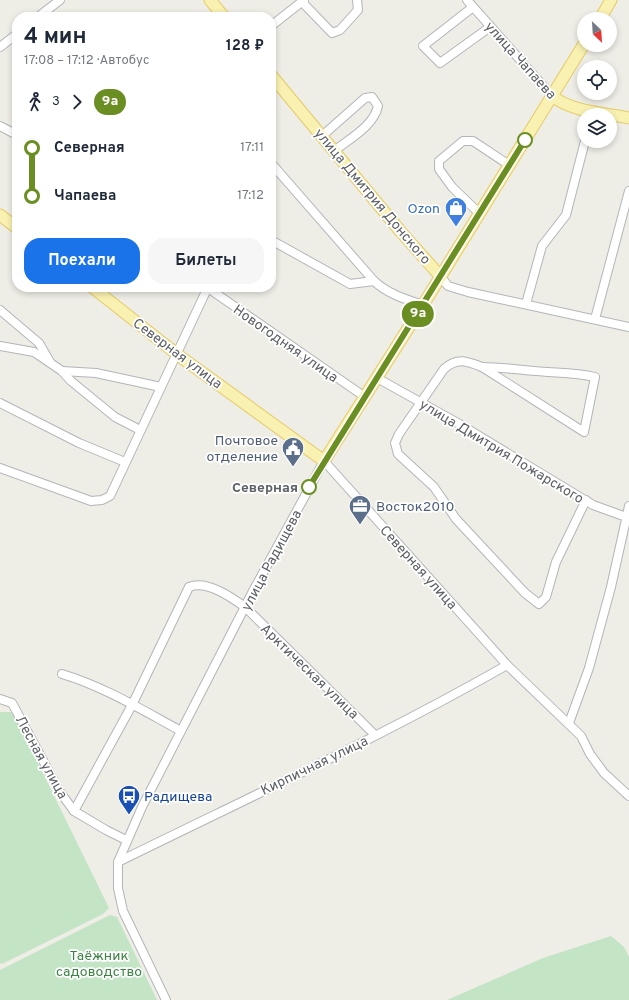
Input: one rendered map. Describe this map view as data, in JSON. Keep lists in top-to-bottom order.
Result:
{
  "streets": {
    "main road": [
      "улица Чапаева",
      "улица Дмитрия Донского",
      "Северная улица",
      "улица Радищева"
    ],
    "street": [
      "Новогодняя улица",
      "улица Дмитрия Пожарского",
      "Арктическая улица",
      "Лесная улица",
      "Кирпичная улица"
    ]
  },
  "crossings": [
    ["улица Чапаева", "улица Радищева"],
    ["улица Дмитрия Донского", "улица Радищева"],
    ["Новогодняя улица", "улица Радищева"],
    ["Северная улица", "улица Радищева"],
    ["Северная улица", "Кирпичная улица"],
    ["улица Дмитрия Пожарского", "улица Радищева"],
    ["улица Радищева", "Арктическая улица"],
    ["улица Радищева", "Лесная улица"],
    ["улица Радищева", "Кирпичная улица"],
    ["Арктическая улица", "Кирпичная улица"]
  ],
  "parks": ["Таёжник садоводство"],
  "places": {
    "shop": ["Ozon"],
    "public building": ["Почтовое отделение"],
    "other": ["Северная"],
    "office": ["Восток2010"],
    "bus stop": ["Радищева"]
  },
  "lines": ["bus line 9а"],
  "north": "bottom right",
  "page": {
    "on_map": "9а",
    "heading": ["4 мин", "17:08 – 17:12 · Автобус", "128 ₽"],
    "legs": ["3", "9а"],
    "list": [
      {
        "name": "Северная",
        "value": "17:11"
      },
      {
        "name": "Чапаева",
        "value": "17:12"
      }
    ],
    "buttons": ["Поехали", "Билеты"]
  }
}
